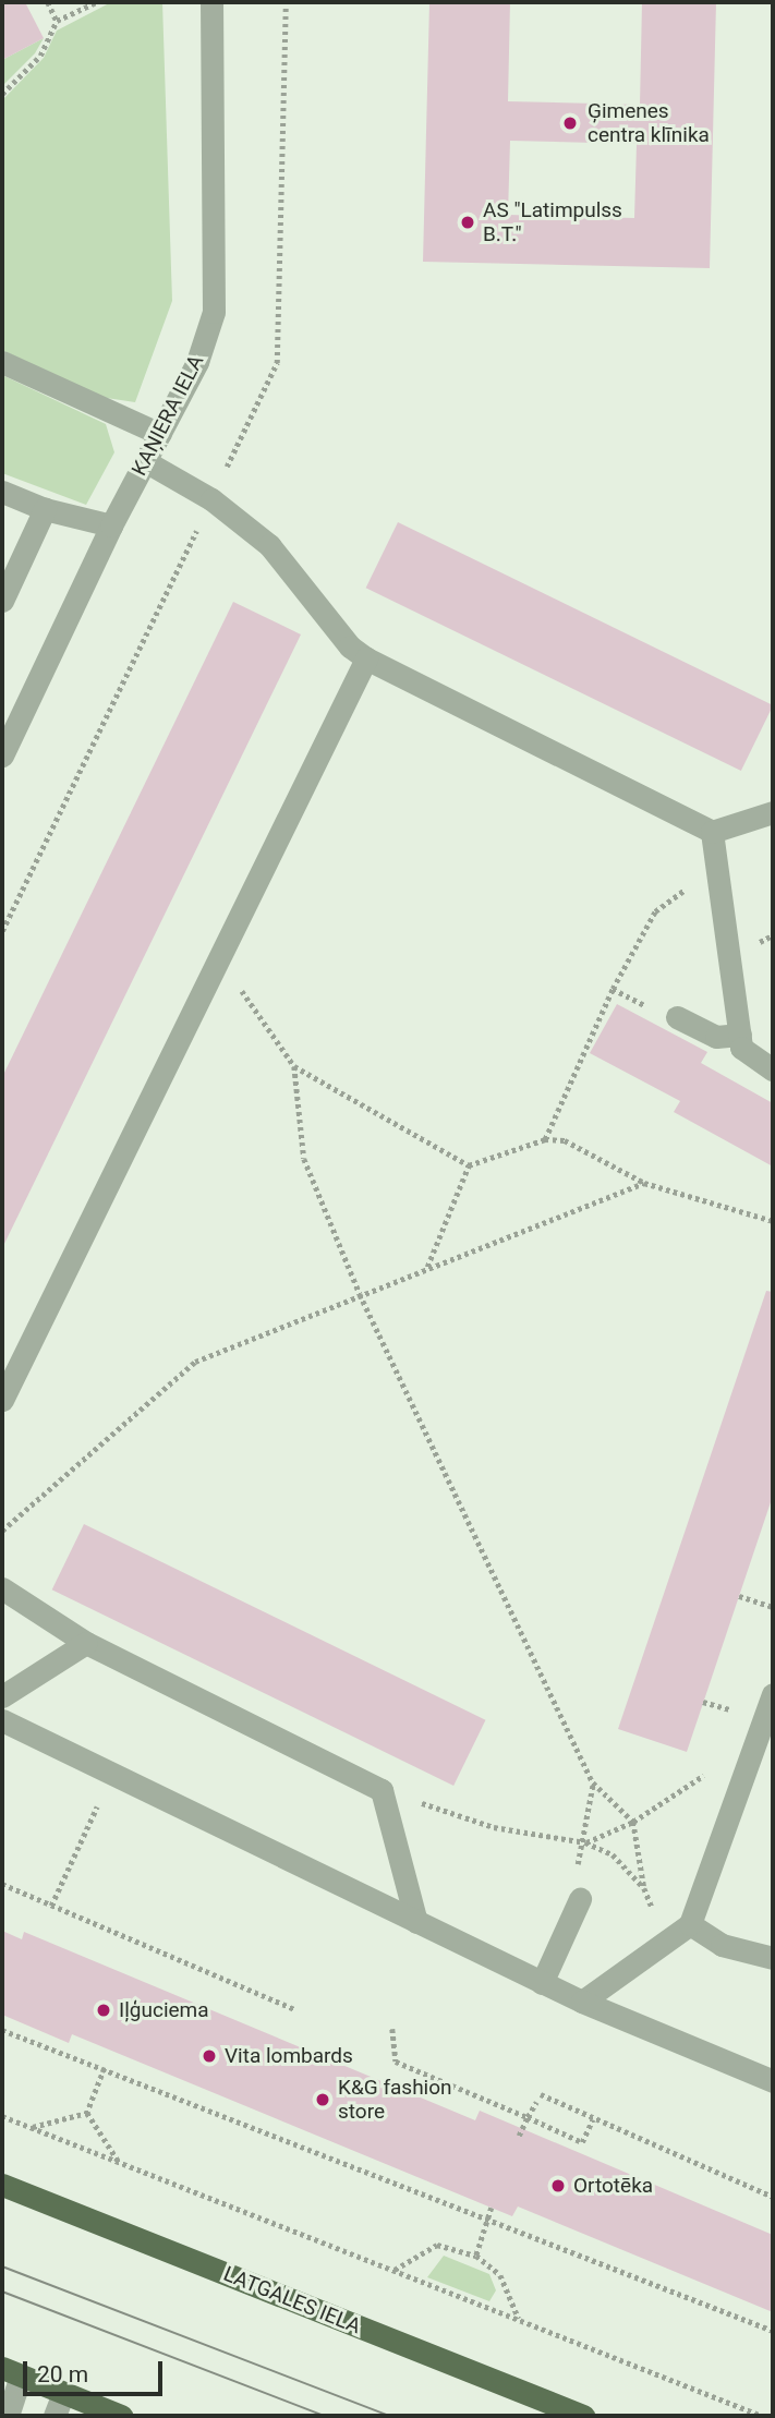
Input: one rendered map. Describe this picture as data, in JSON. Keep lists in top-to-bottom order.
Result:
{
  "streets": {
    "highway": ["LATGALES IELA"],
    "street": ["KAŅIERA IELA"]
  },
  "places": [
    "Ģimenes centra klīnika",
    "AS \"Latimpulss B.T.\"",
    "Iļģuciema",
    "Vita lombards",
    "K&G fashion store",
    "Ortotēka"
  ],
  "scale_bar": "20 m"
}
